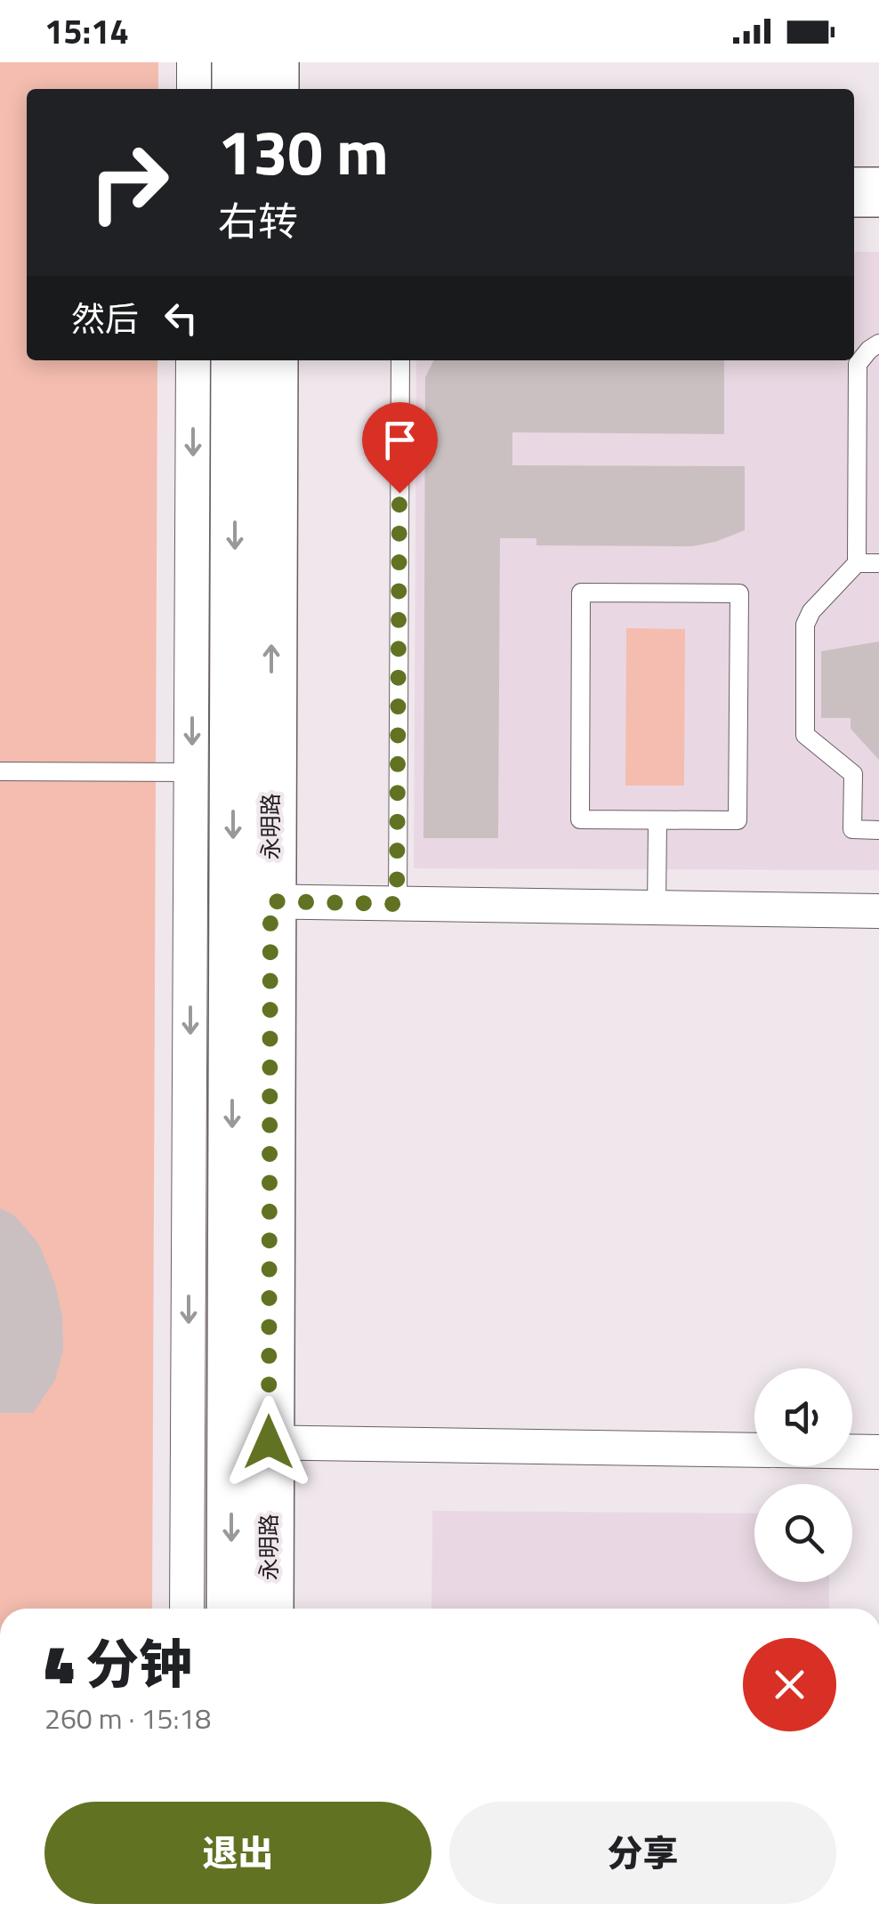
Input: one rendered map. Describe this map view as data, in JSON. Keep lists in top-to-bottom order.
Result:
{
  "streets": {
    "street": ["永明路"]
  },
  "page": {
    "status": "15:14",
    "turn": ["130 m", "右转"],
    "then": "然后",
    "heading": ["4 分钟", "260 m · 15:18"],
    "buttons": ["退出", "分享"]
  }
}
